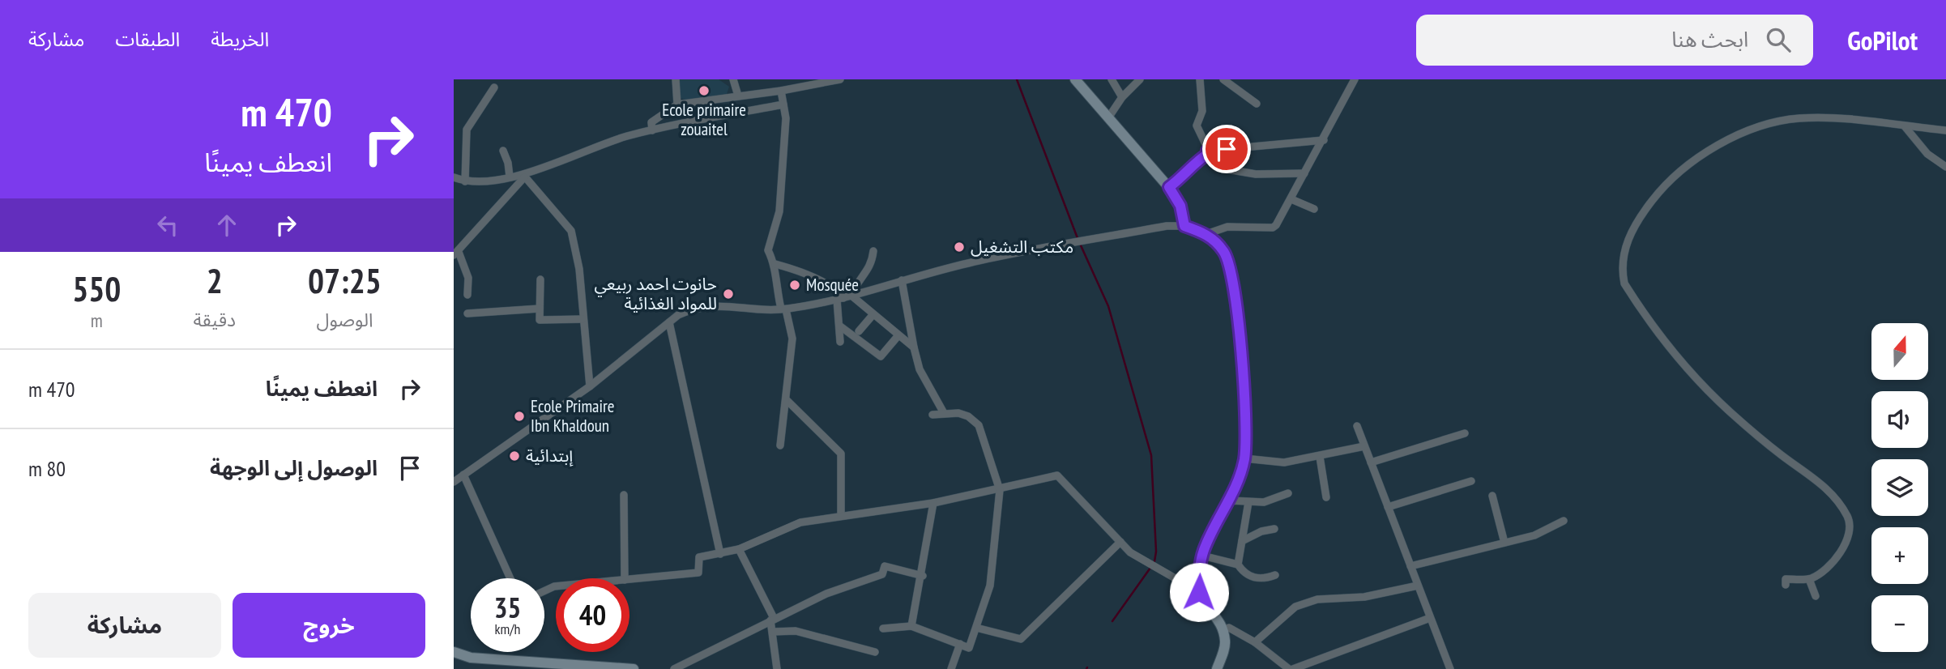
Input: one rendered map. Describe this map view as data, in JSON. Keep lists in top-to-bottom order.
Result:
{
  "places": [
    "Ecole primaire zouaitel",
    "مكتب التشغيل",
    "Mosquée",
    "حانوت احمد ربيعي للمواد الغذائية",
    "Ecole Primaire Ibn Khaldoun",
    "إبتدائية"
  ],
  "north": "top",
  "page": {
    "header": "GoPilot",
    "search": "ابحث هنا",
    "nav": ["الخريطة", "الطبقات", "مشاركة"],
    "turn": ["470 m", "انعطف يمينًا"],
    "eta": [
      "07:25",
      "الوصول",
      "2",
      "دقيقة",
      "550",
      "m"
    ],
    "map_buttons": ["+", "−"],
    "list": [
      {
        "name": "انعطف يمينًا",
        "value": "470 m"
      },
      {
        "name": "الوصول إلى الوجهة",
        "value": "80 m"
      }
    ],
    "speed": "35 km/h",
    "limit": "40",
    "buttons": ["خروج", "مشاركة"]
  }
}
